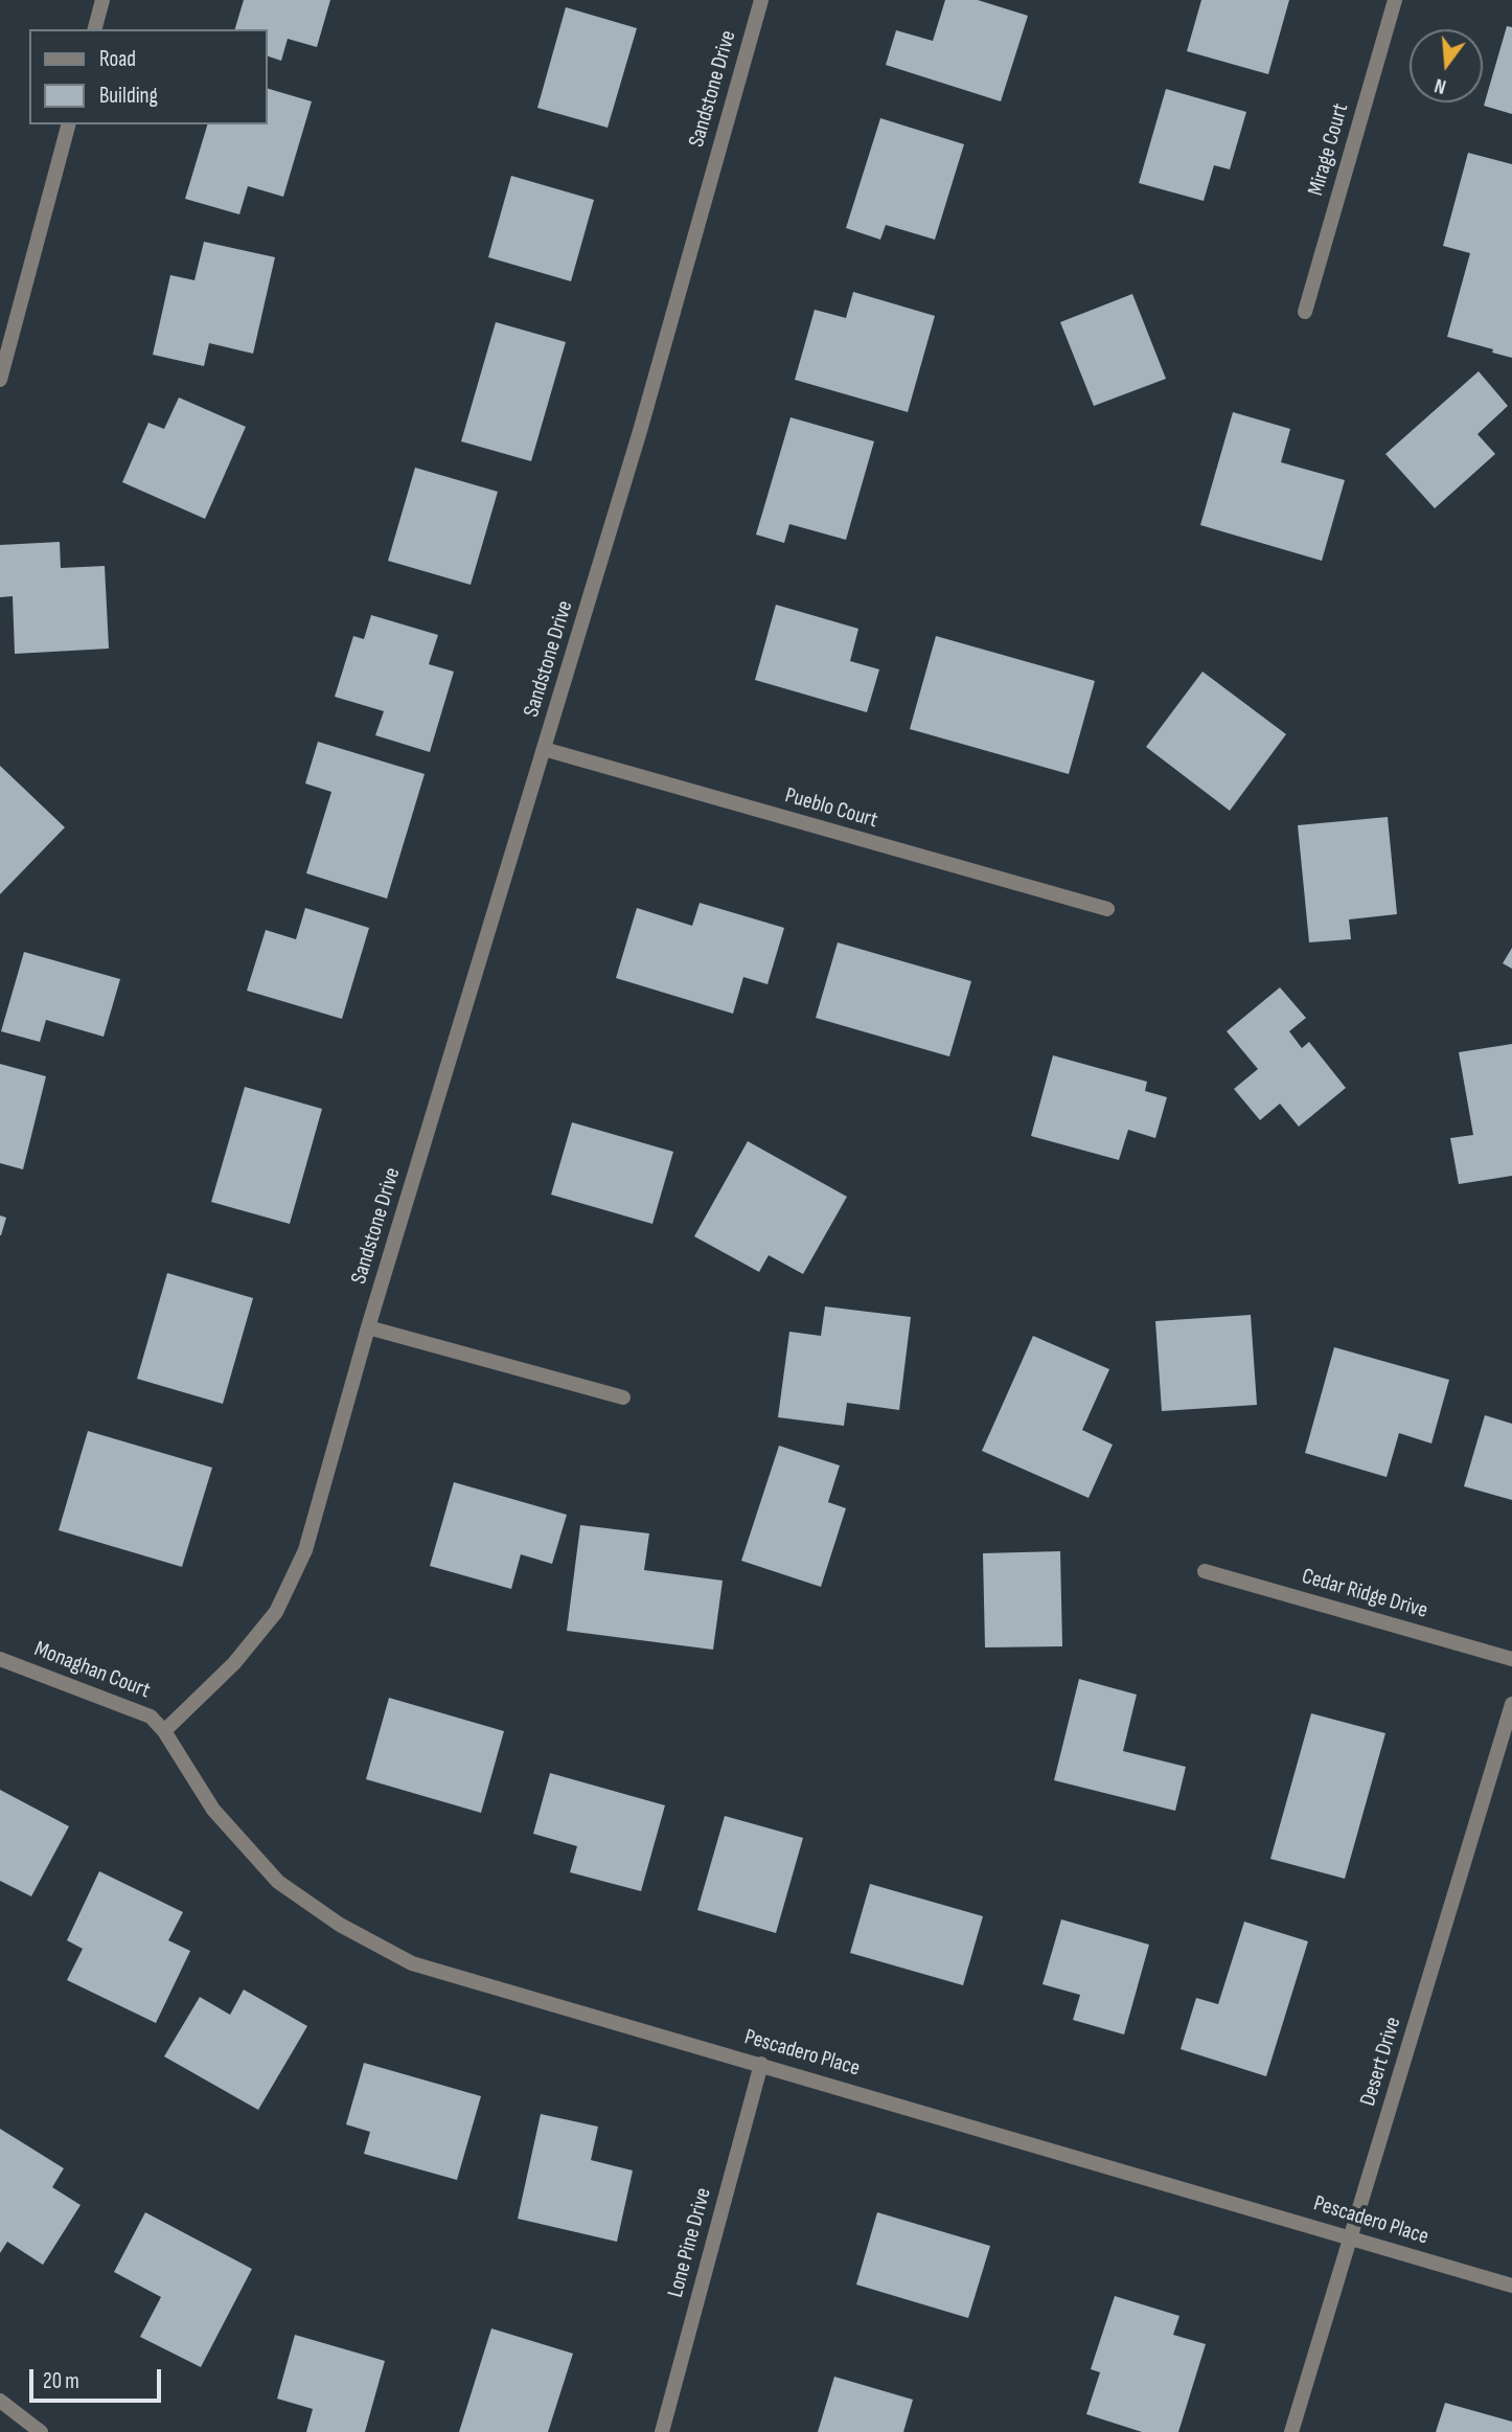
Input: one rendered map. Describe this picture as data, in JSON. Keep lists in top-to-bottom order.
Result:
{
  "streets": {
    "street": [
      "Sandstone Drive",
      "Mirage Court",
      "Pueblo Court",
      "Cedar Ridge Drive",
      "Monaghan Court",
      "Pescadero Place",
      "Desert Drive",
      "Lone Pine Drive"
    ]
  },
  "crossings": [
    ["Sandstone Drive", "Pueblo Court"],
    ["Sandstone Drive", "Monaghan Court"],
    ["Sandstone Drive", "Pescadero Place"],
    ["Monaghan Court", "Pescadero Place"],
    ["Pescadero Place", "Desert Drive"],
    ["Pescadero Place", "Lone Pine Drive"]
  ],
  "legend": ["Road", "Building"],
  "scale_bar": "20 m",
  "north": "bottom"
}
